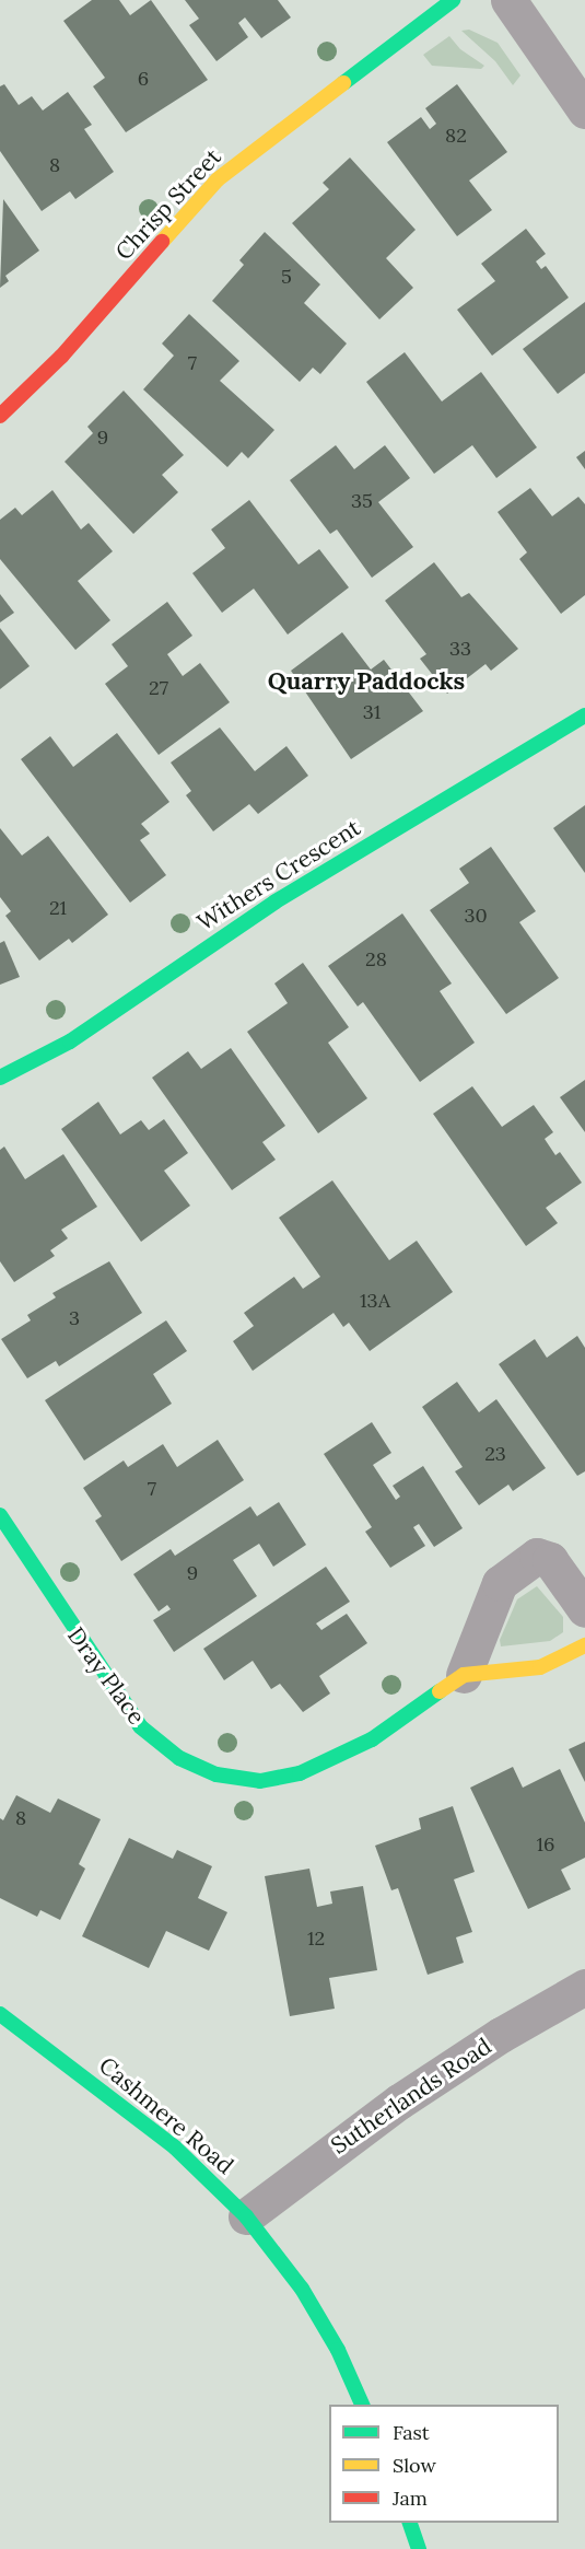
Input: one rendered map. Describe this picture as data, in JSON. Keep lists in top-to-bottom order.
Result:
{
  "streets": {
    "street": [
      "Chrisp Street",
      "Withers Crescent",
      "Dray Place",
      "Sutherlands Road",
      "Cashmere Road"
    ]
  },
  "crossings": [
    ["Sutherlands Road", "Cashmere Road"]
  ],
  "districts": ["Quarry Paddocks"],
  "house_numbers": [
    "6",
    "82",
    "8",
    "5",
    "7",
    "9",
    "35",
    "33",
    "27",
    "31",
    "21",
    "30",
    "28",
    "13A",
    "3",
    "23",
    "7",
    "9",
    "8",
    "16",
    "12"
  ],
  "legend": ["Fast", "Slow", "Jam"]
}
